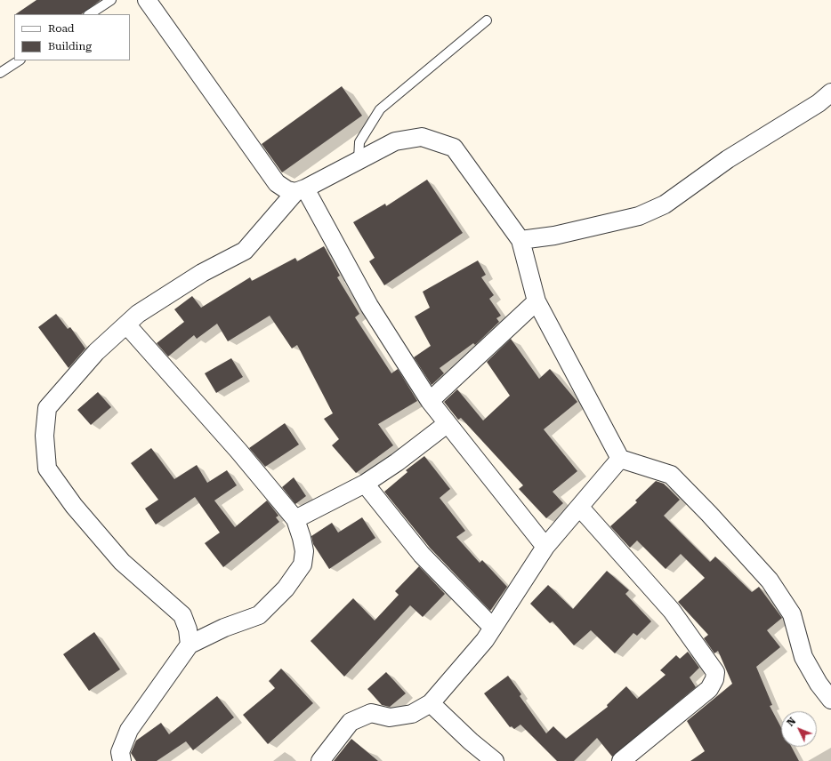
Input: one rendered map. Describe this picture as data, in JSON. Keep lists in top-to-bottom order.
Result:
{
  "legend": ["Road", "Building"],
  "north": "top left"
}
